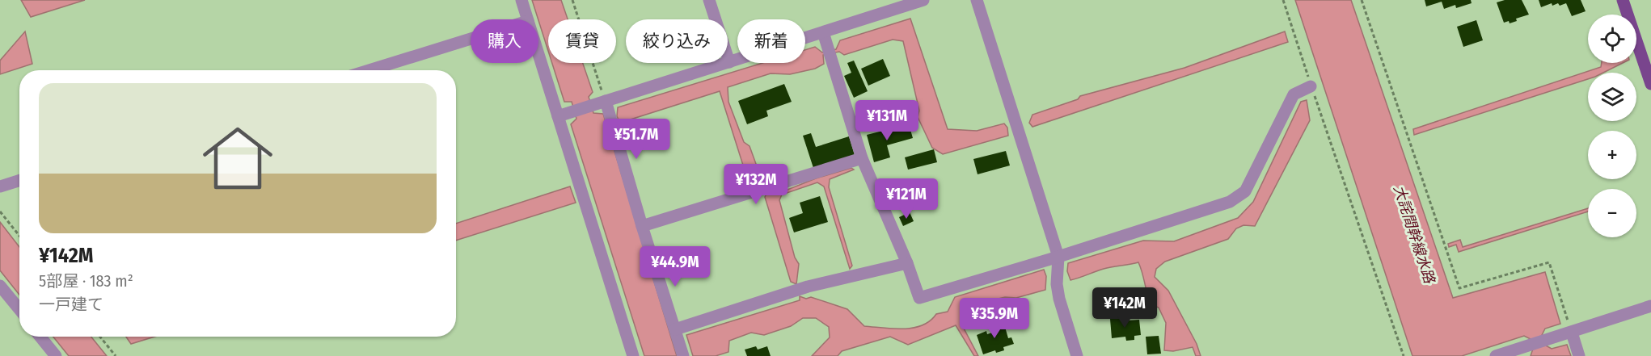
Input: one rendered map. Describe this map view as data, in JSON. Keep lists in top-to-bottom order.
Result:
{
  "water": ["大詫間幹線水路"],
  "page": {
    "map_buttons": ["+", "−"],
    "chip": [
      "購入",
      "賃貸",
      "絞り込み",
      "新着"
    ],
    "list": [
      {
        "name": "¥142M",
        "note": "5部屋 · 183 m² · 一戸建て"
      }
    ],
    "price": [
      "¥131M",
      "¥51.7M",
      "¥132M",
      "¥121M",
      "¥44.9M",
      "¥142M",
      "¥35.9M"
    ]
  }
}
